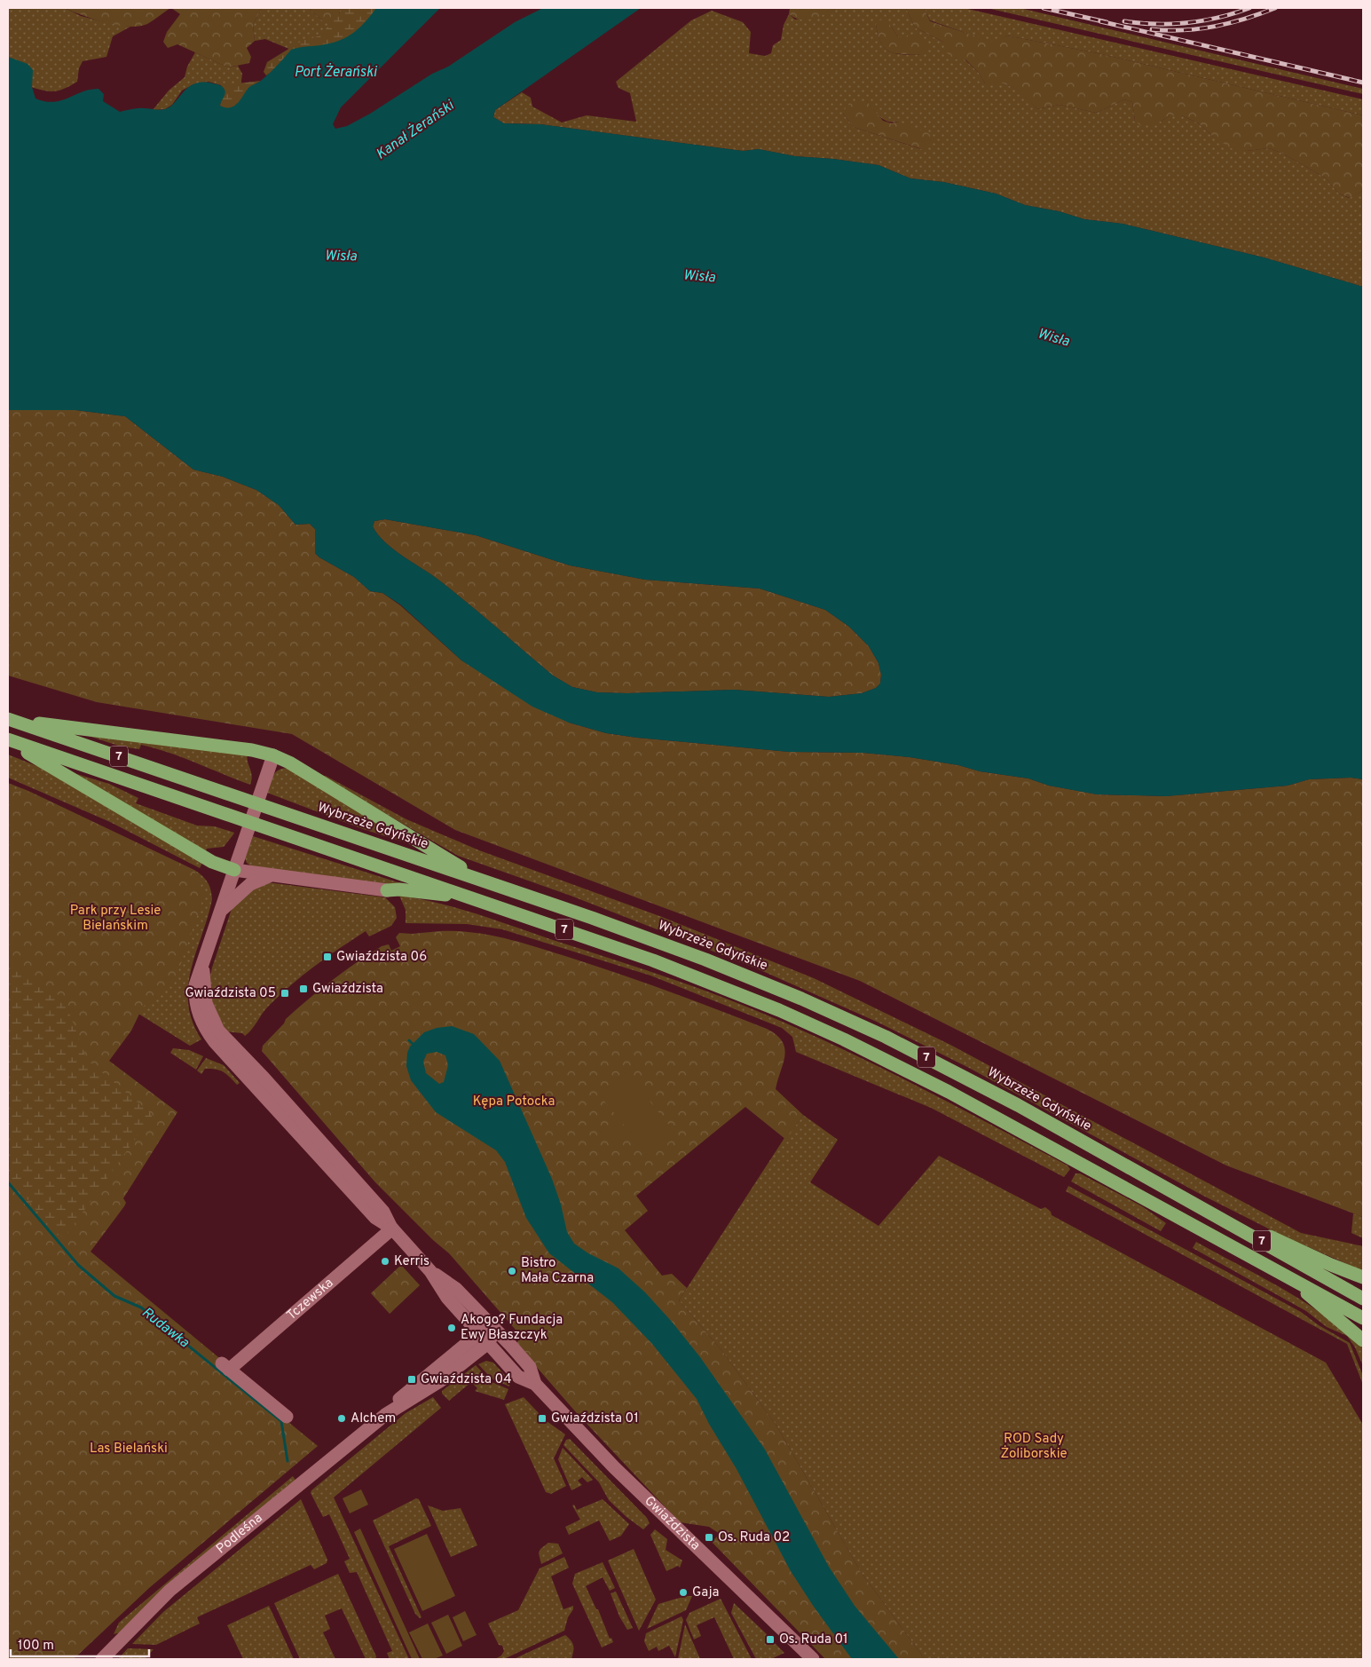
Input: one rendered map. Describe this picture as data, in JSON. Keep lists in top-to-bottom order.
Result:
{
  "streets": {
    "highway": ["7", "Wybrzeże Gdyńskie"],
    "street": ["Tczewska", "Gwiaździsta", "Podleśna"]
  },
  "crossings": [
    ["Tczewska", "Gwiaździsta"],
    ["Gwiaździsta", "Podleśna"]
  ],
  "water": [
    "Port Żerański",
    "Kanał Żerański",
    "Wisła",
    "Rudawka"
  ],
  "parks": [
    "Park przy Lesie Bielańskim",
    "Kępa Potocka",
    "ROD Sady Żoliborskie",
    "Las Bielański"
  ],
  "places": {
    "transit": [
      "Gwiaździsta 06",
      "Gwiaździsta",
      "Gwiaździsta 05",
      "Gwiaździsta 04",
      "Gwiaździsta 01",
      "Os. Ruda 02",
      "Os. Ruda 01"
    ],
    "other": [
      "Kerris",
      "Bistro Mała Czarna",
      "Akogo? Fundacja Ewy Błaszczyk",
      "Alchem",
      "Gaja"
    ]
  },
  "scale_bar": "100 m"
}
